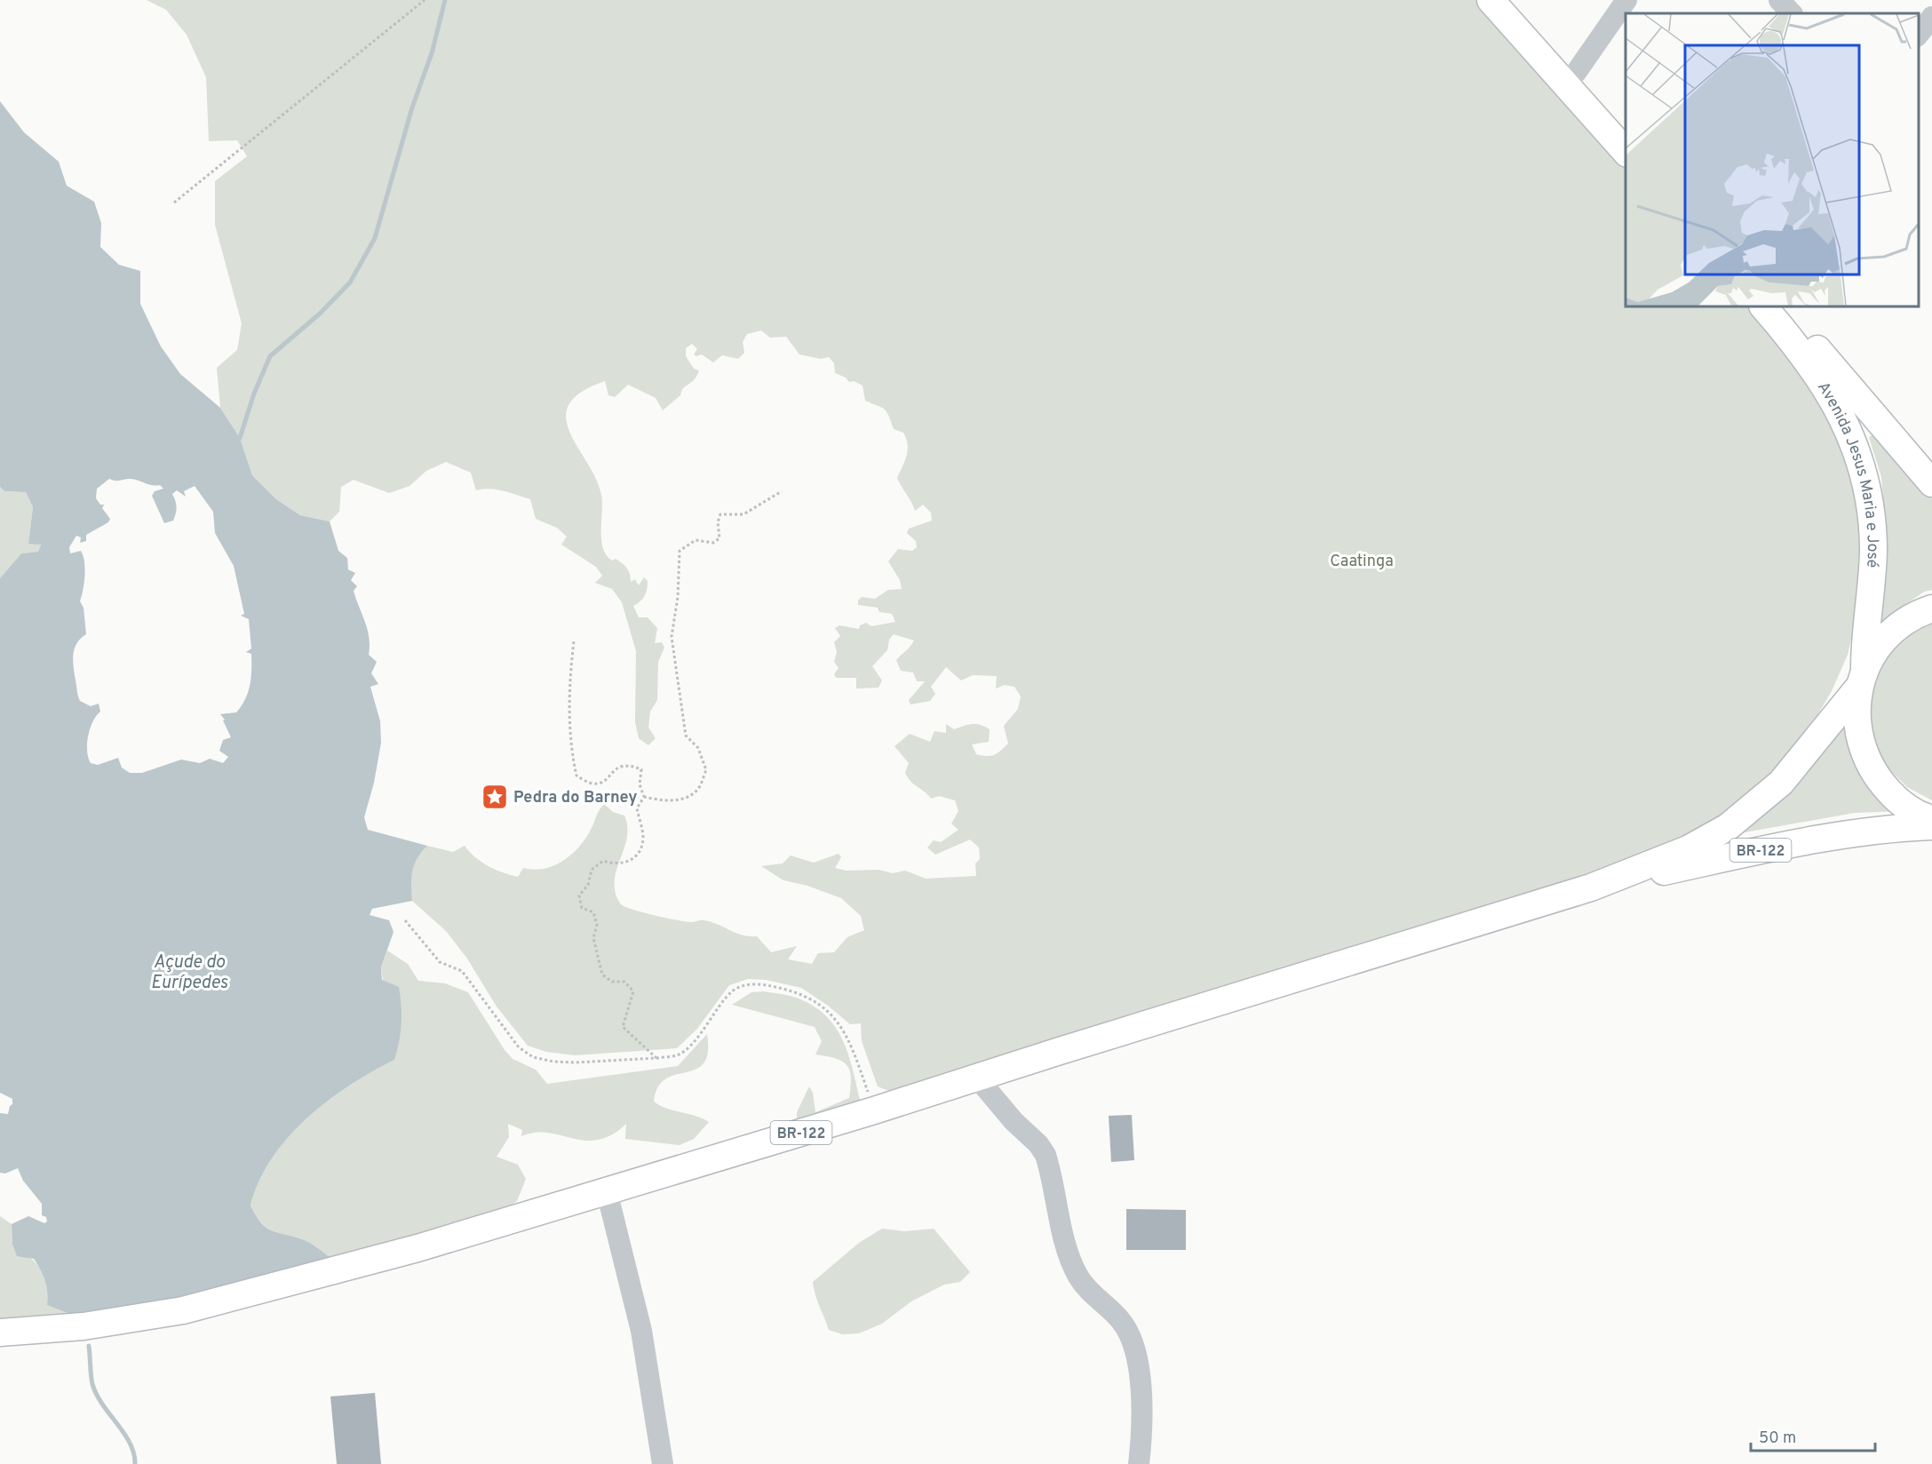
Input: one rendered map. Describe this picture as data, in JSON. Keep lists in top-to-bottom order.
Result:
{
  "streets": {
    "main road": ["Avenida Jesus Maria e José", "BR-122"]
  },
  "crossings": [
    ["Avenida Jesus Maria e José", "BR-122"]
  ],
  "water": ["Açude do Eurípedes"],
  "parks": ["Caatinga"],
  "places": {
    "place": ["Pedra do Barney"]
  },
  "scale_bar": "50 m"
}
